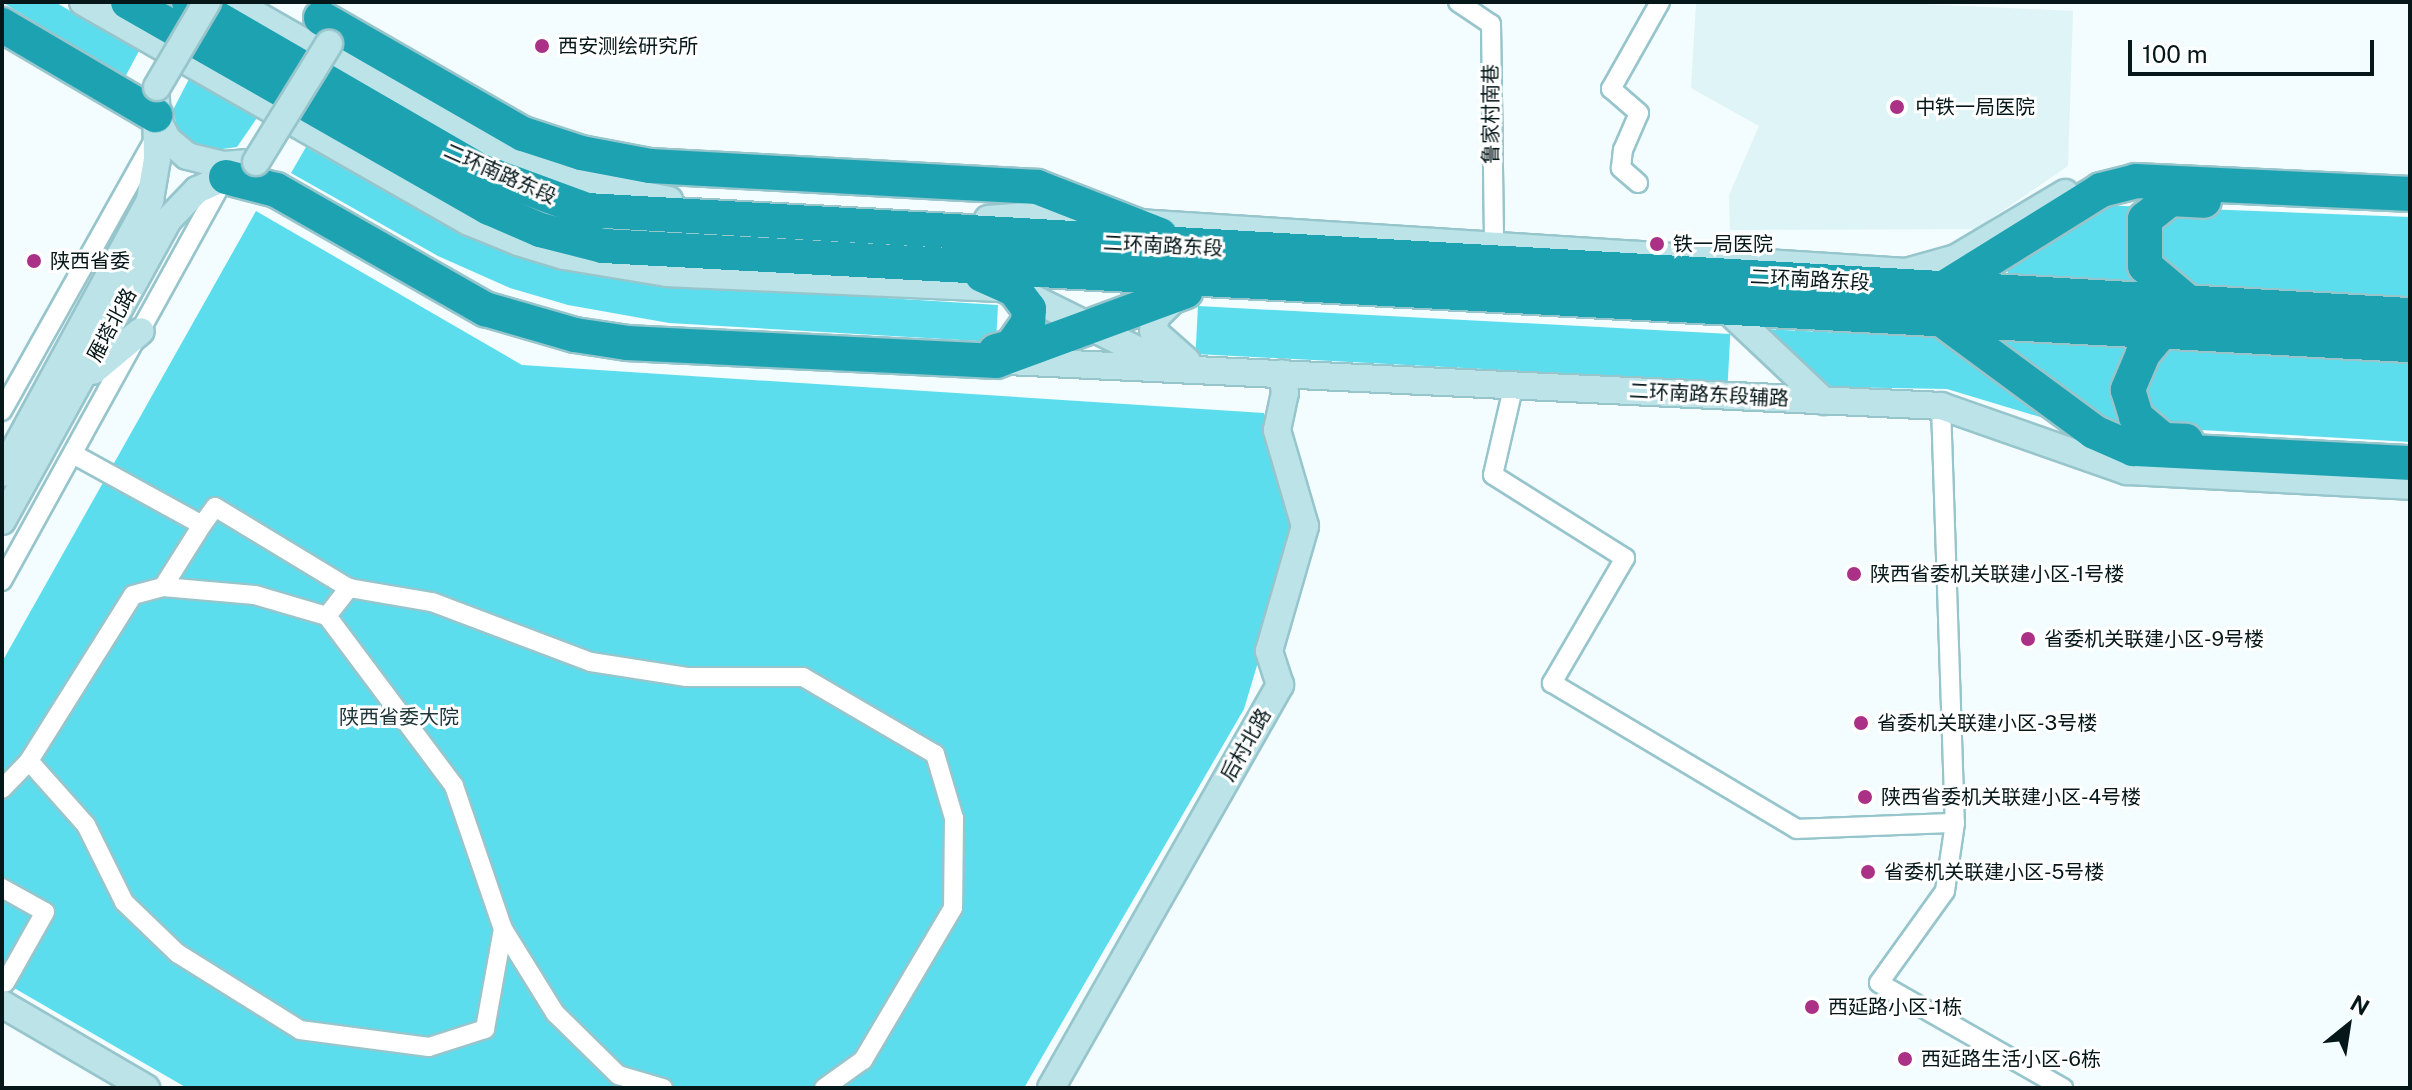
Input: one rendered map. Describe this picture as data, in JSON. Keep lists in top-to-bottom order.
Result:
{
  "streets": {
    "highway": ["二环南路东段"],
    "main road": ["雁塔北路", "二环南路东段辅路", "后村北路"],
    "street": ["鲁家村南巷"]
  },
  "crossings": [
    ["二环南路东段辅路", "后村北路"]
  ],
  "parks": ["陕西省委大院"],
  "places": [
    "西安测绘研究所",
    "中铁一局医院",
    "铁一局医院",
    "陕西省委",
    "陕西省委机关联建小区-1号楼",
    "省委机关联建小区-9号楼",
    "省委机关联建小区-3号楼",
    "陕西省委机关联建小区-4号楼",
    "省委机关联建小区-5号楼",
    "西延路小区-1栋",
    "西延路生活小区-6栋"
  ],
  "scale_bar": "100 m",
  "north": "top right"
}
